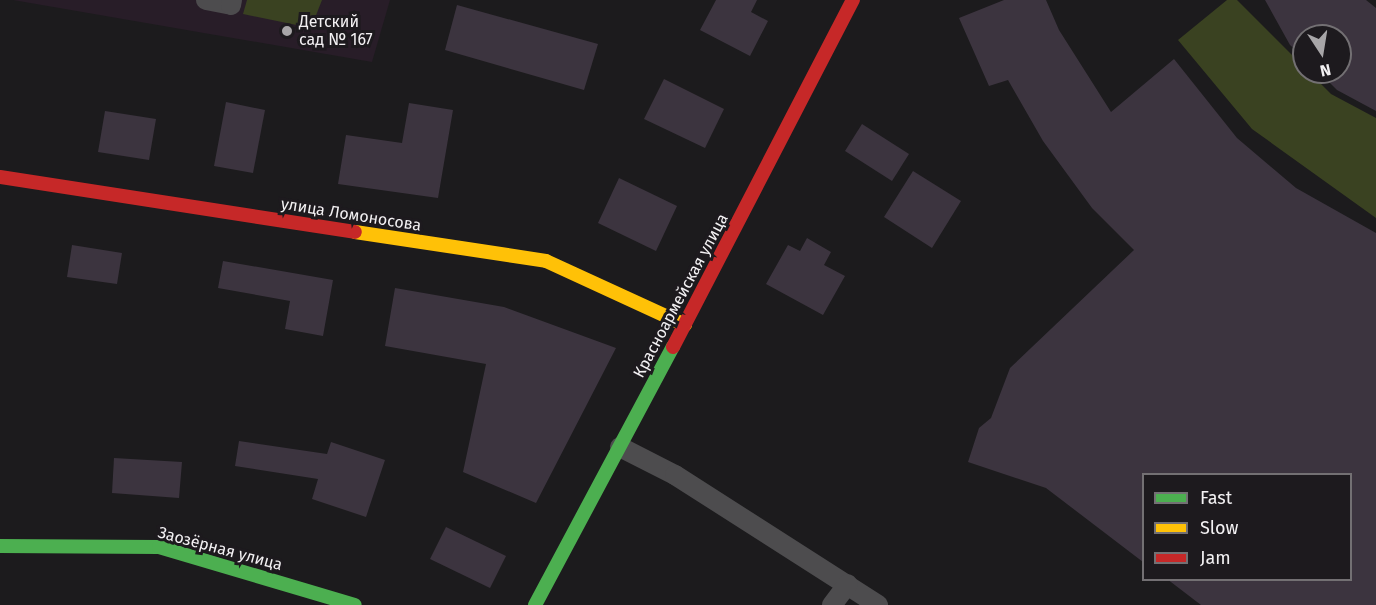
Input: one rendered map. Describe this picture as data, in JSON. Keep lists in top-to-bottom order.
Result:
{
  "streets": {
    "street": ["улица Ломоносова", "Красноармейская улица", "Заозёрная улица"]
  },
  "crossings": [
    ["улица Ломоносова", "Красноармейская улица"]
  ],
  "places": ["Детский сад № 167"],
  "legend": ["Fast", "Slow", "Jam"],
  "north": "bottom"
}
